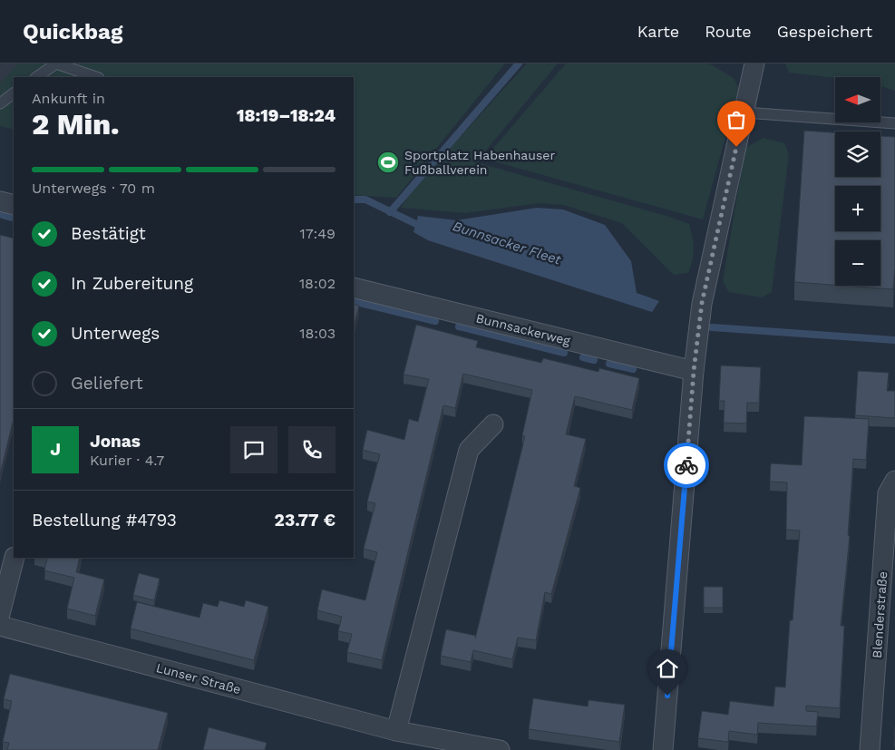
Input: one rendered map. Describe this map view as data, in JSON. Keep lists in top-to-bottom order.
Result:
{
  "streets": {
    "street": ["Bunnsackerweg", "Blenderstraße", "Lunser Straße"]
  },
  "water": ["Bunnsacker Fleet"],
  "places": {
    "sports": ["Sportplatz Habenhauser Fußballverein"]
  },
  "north": "left",
  "page": {
    "header": "Quickbag",
    "nav": ["Karte", "Route", "Gespeichert"],
    "map_buttons": ["+", "−"],
    "heading": ["2 Min.", "Ankunft in", "18:19–18:24"],
    "panel": [
      "Jonas",
      "Kurier · 4.7",
      "Bestellung #4793",
      "23.77 €"
    ],
    "bar": "Unterwegs · 70 m",
    "list": [
      ["Bestätigt", "17:49"],
      ["In Zubereitung", "18:02"],
      ["Unterwegs", "18:03"],
      "Geliefert"
    ],
    "round": "J"
  }
}
